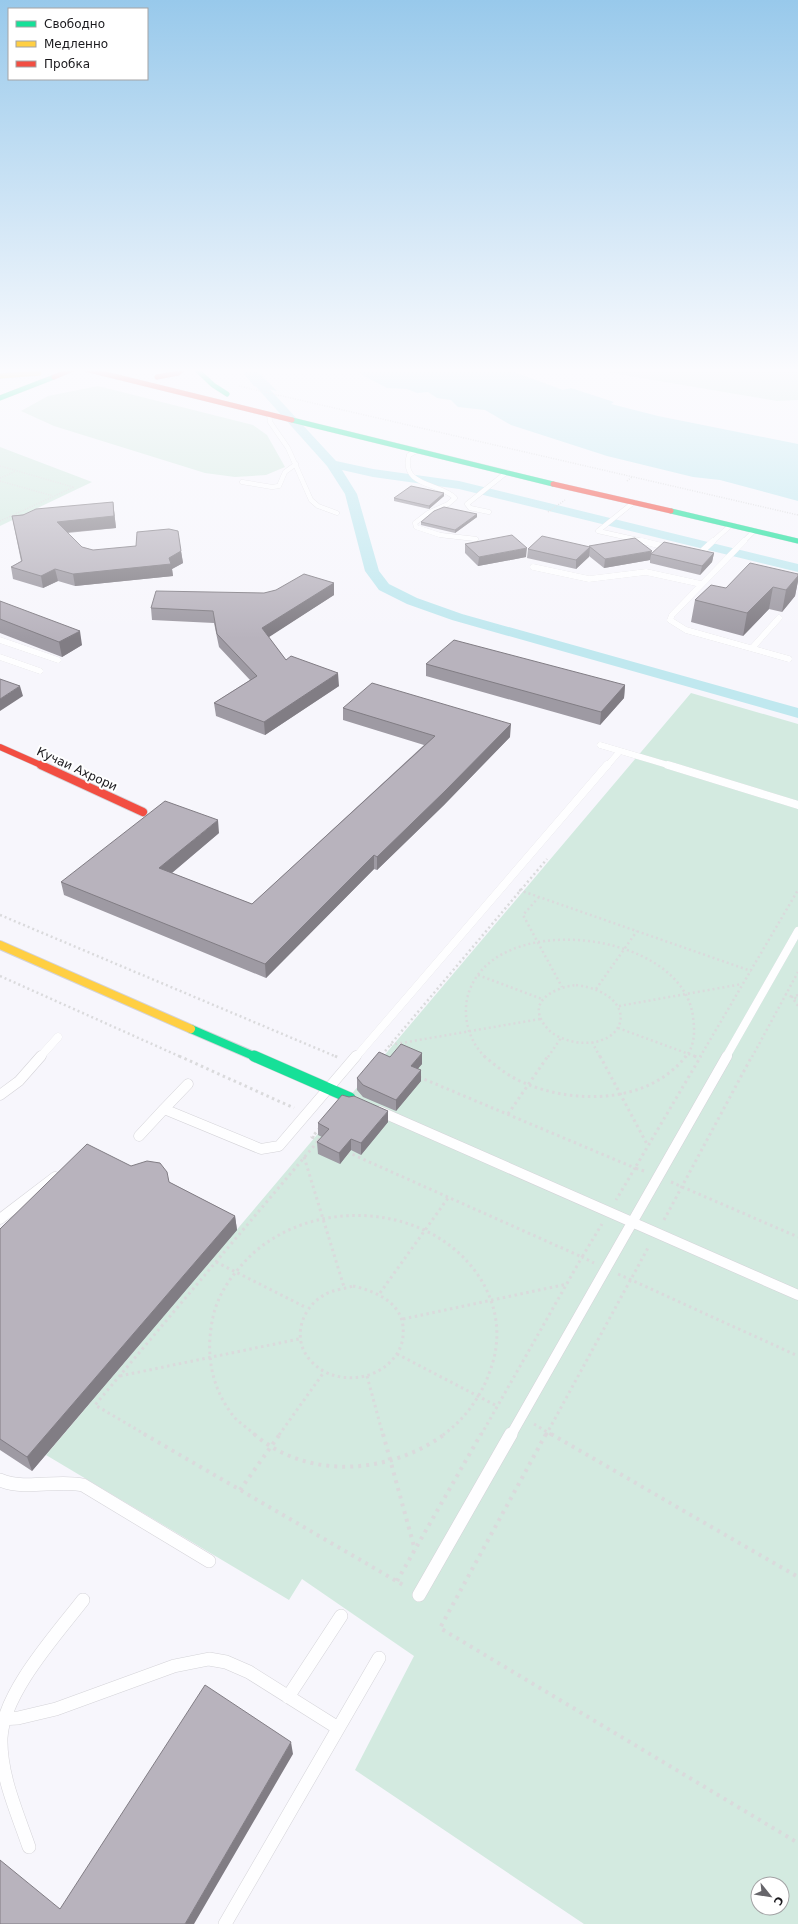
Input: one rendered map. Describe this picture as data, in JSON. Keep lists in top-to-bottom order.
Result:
{
  "streets": {
    "main road": ["Кучаи Ахрори"]
  },
  "legend": ["Свободно", "Медленно", "Пробка"],
  "north": "bottom right"
}
